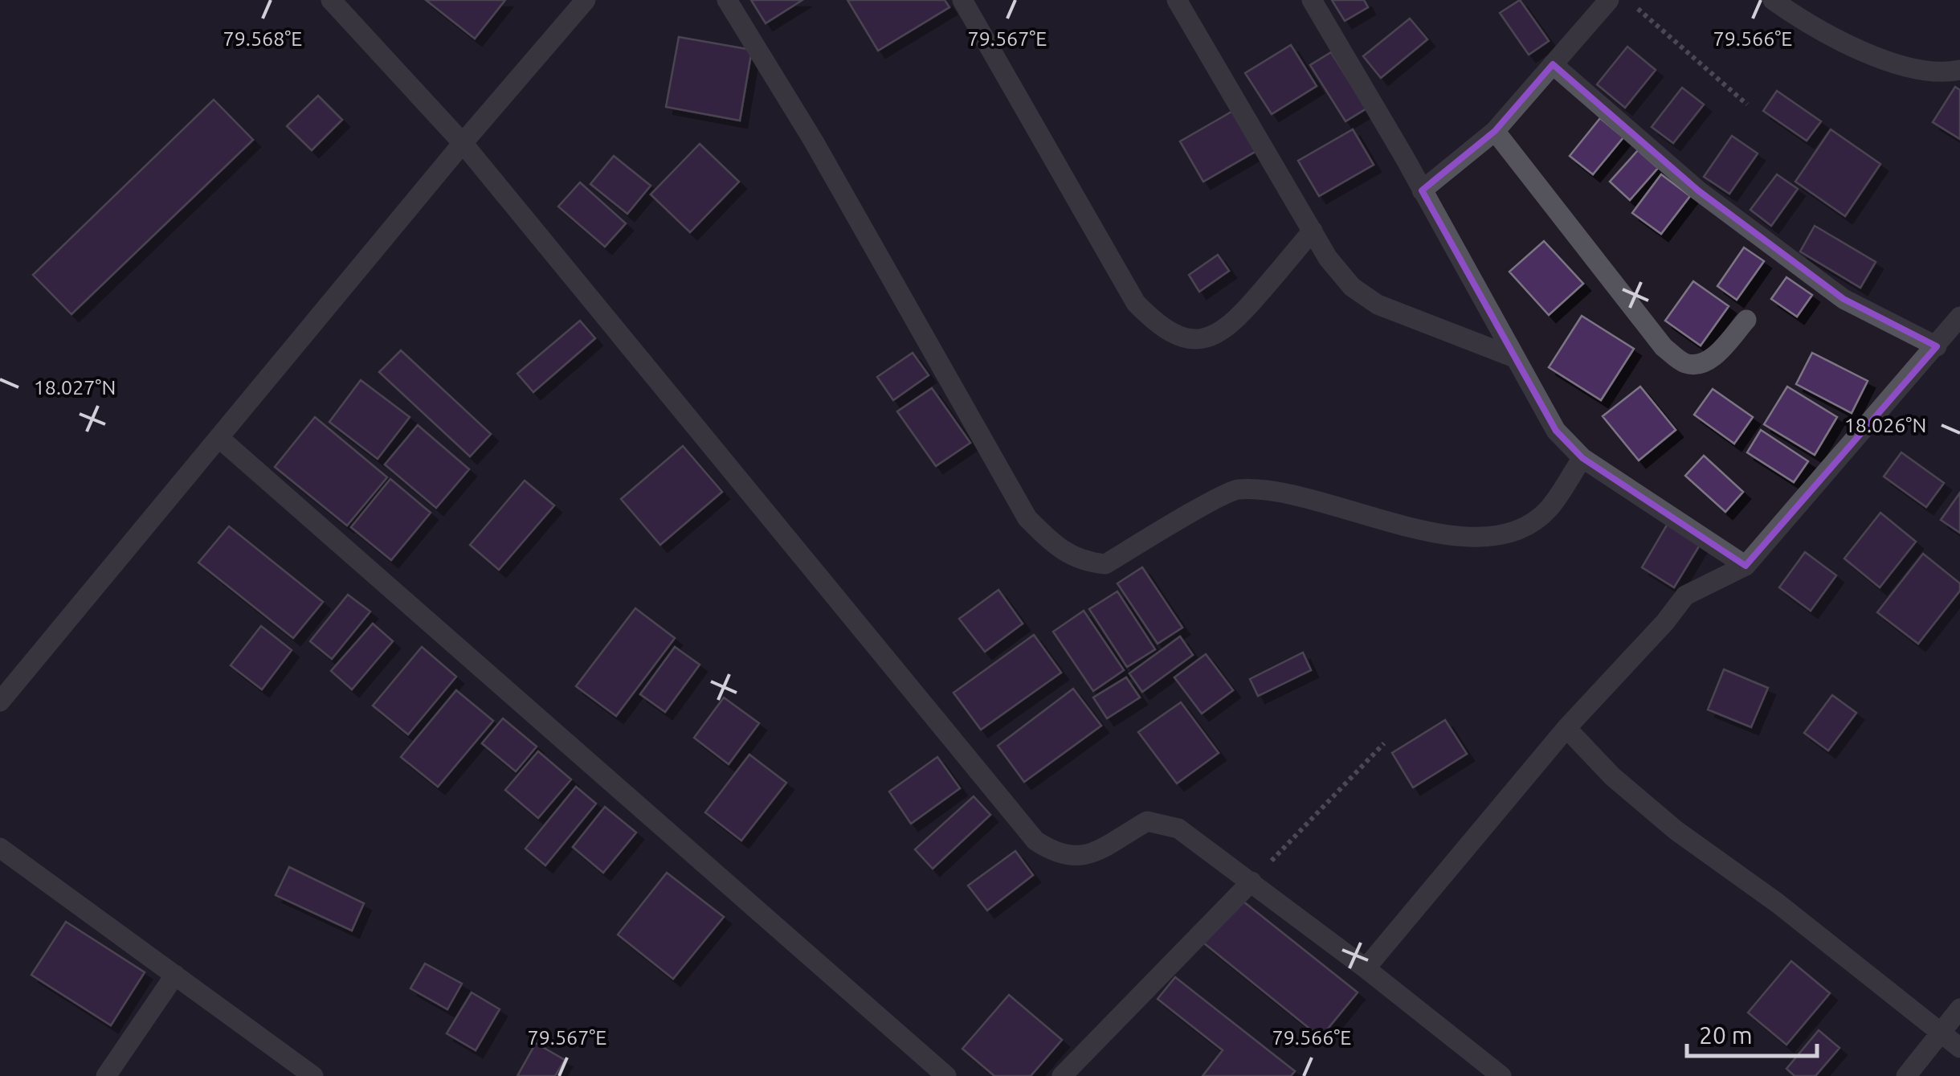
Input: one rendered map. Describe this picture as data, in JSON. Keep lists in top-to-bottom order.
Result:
{
  "scale_bar": "20 m",
  "coordinates": [
    "79.567°E",
    "79.566°E",
    "79.568°E",
    "18.027°N",
    "18.026°N"
  ]
}
